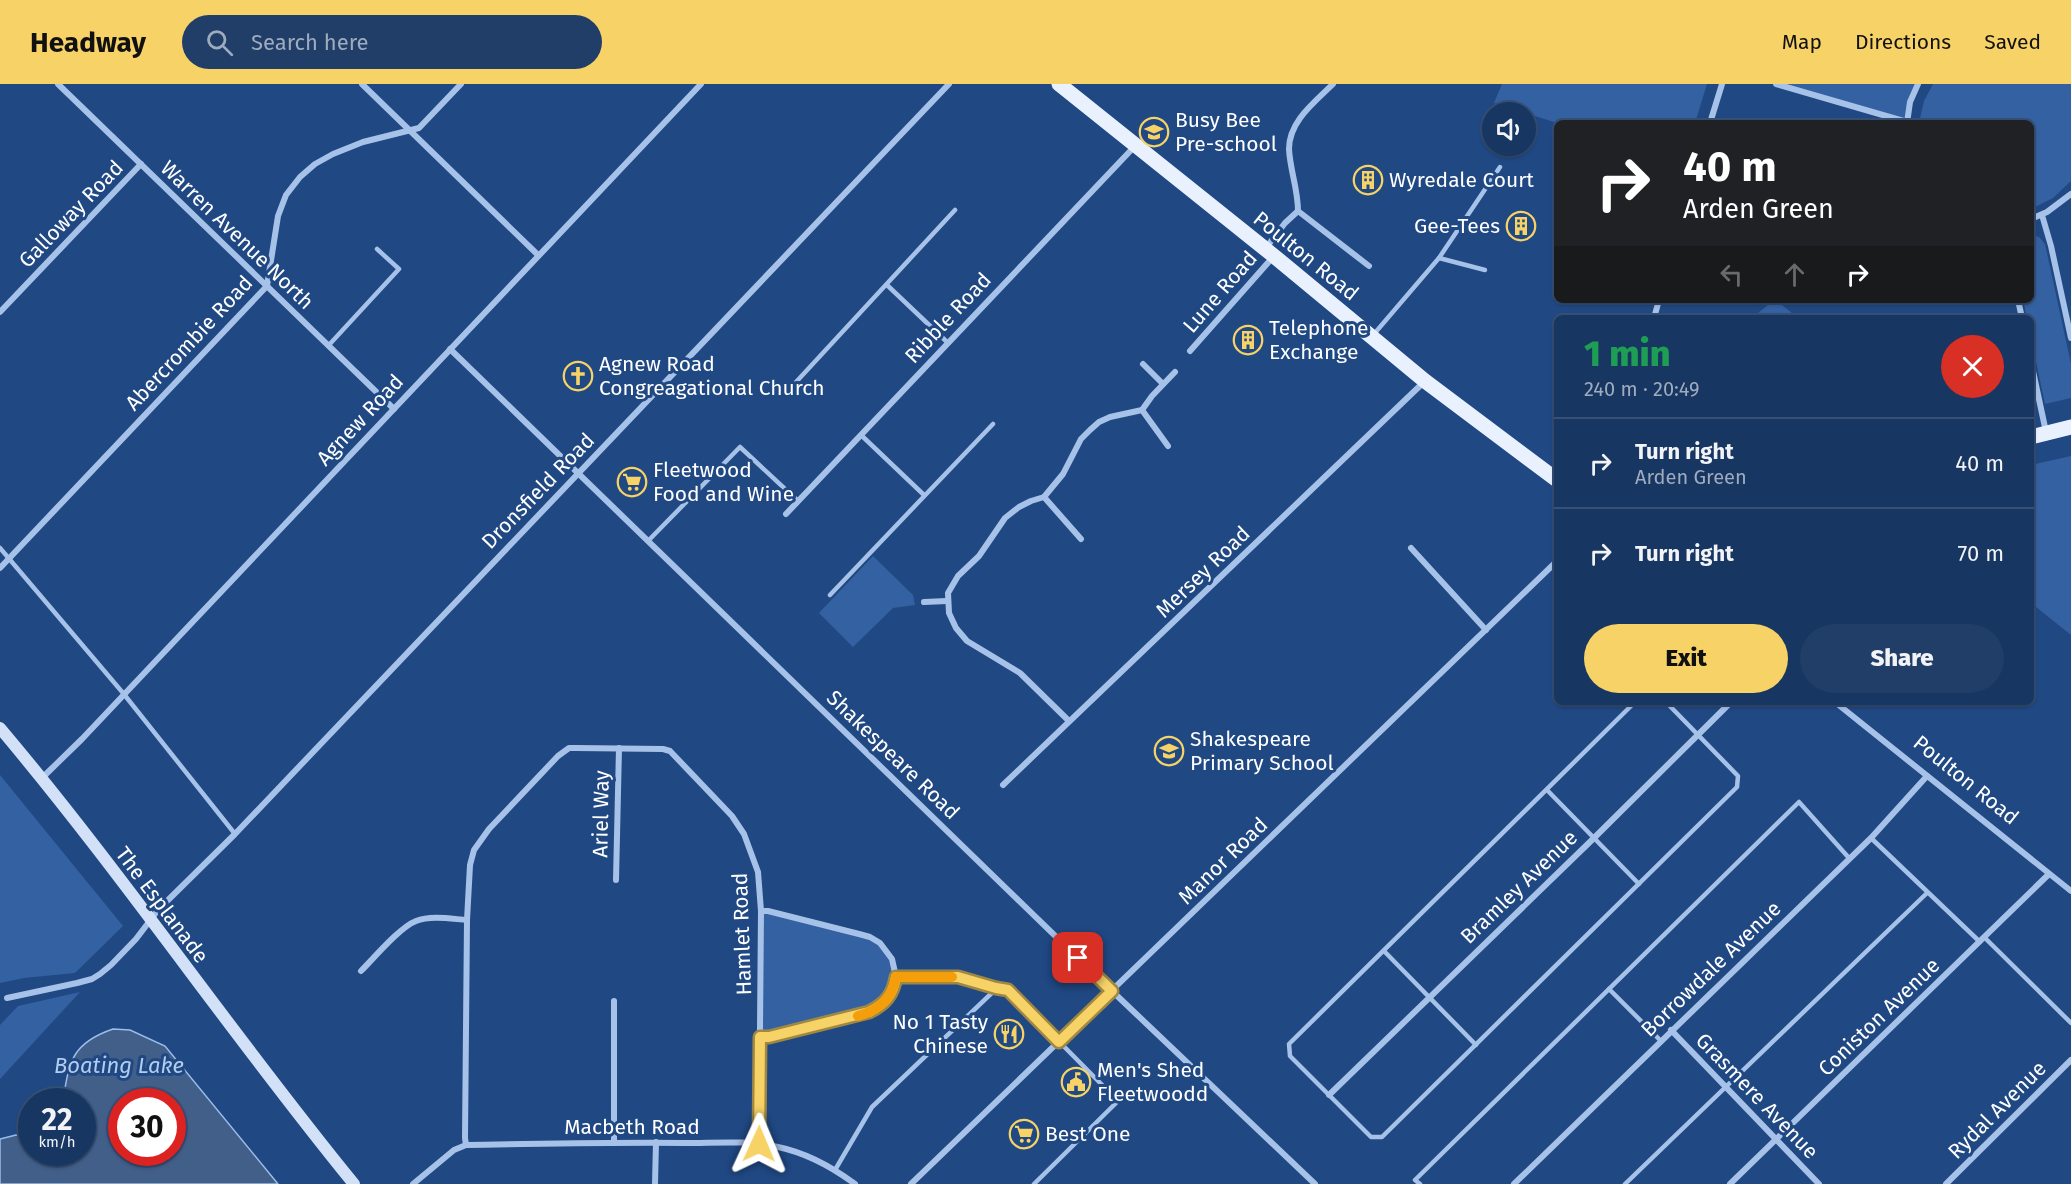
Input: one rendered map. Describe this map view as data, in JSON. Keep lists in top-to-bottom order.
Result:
{
  "streets": {
    "main road": ["Poulton Road"],
    "street": [
      "Galloway Road",
      "Warren Avenue North",
      "Lune Road",
      "Ribble Road",
      "Abercrombie Road",
      "Agnew Road",
      "Dronsfield Road",
      "Mersey Road",
      "Shakespeare Road",
      "Ariel Way",
      "Manor Road",
      "Bramley Avenue",
      "The Esplanade",
      "Hamlet Road",
      "Borrowdale Avenue",
      "Coniston Avenue",
      "Grasmere Avenue",
      "Rydal Avenue",
      "Macbeth Road"
    ]
  },
  "crossings": [
    ["Galloway Road", "Warren Avenue North"],
    ["Warren Avenue North", "Abercrombie Road"],
    ["Warren Avenue North", "Agnew Road"],
    ["Poulton Road", "Lune Road"],
    ["Poulton Road", "Ribble Road"],
    ["Poulton Road", "Mersey Road"],
    ["Poulton Road", "Borrowdale Avenue"],
    ["Poulton Road", "Coniston Avenue"],
    ["Agnew Road", "Shakespeare Road"],
    ["Agnew Road", "The Esplanade"],
    ["Dronsfield Road", "Shakespeare Road"],
    ["Dronsfield Road", "The Esplanade"],
    ["Shakespeare Road", "Manor Road"],
    ["Ariel Way", "Hamlet Road"],
    ["Hamlet Road", "Macbeth Road"],
    ["Borrowdale Avenue", "Grasmere Avenue"],
    ["Coniston Avenue", "Grasmere Avenue"]
  ],
  "water": ["Boating Lake"],
  "places": {
    "school or university": ["Busy Bee Pre-school", "Shakespeare Primary School"],
    "building": ["Wyredale Court", "Gee-Tees", "Telephone Exchange"],
    "church": ["Agnew Road Congreagational Church"],
    "supermarket": ["Fleetwood Food and Wine", "Best One"],
    "restaurant": ["No 1 Tasty Chinese"],
    "public building": ["Men's Shed Fleetwoodd"]
  },
  "page": {
    "header": "Headway",
    "search": "Search here",
    "nav": ["Map", "Directions", "Saved"],
    "turn": ["40 m", "Arden Green"],
    "heading": ["1 min", "240 m · 20:49"],
    "list": [
      {
        "name": "Turn right",
        "note": "Arden Green",
        "value": "40 m"
      },
      {
        "name": "Turn right",
        "value": "70 m"
      }
    ],
    "buttons": ["Exit", "Share"],
    "speed": "22 km/h",
    "limit": "30"
  }
}
